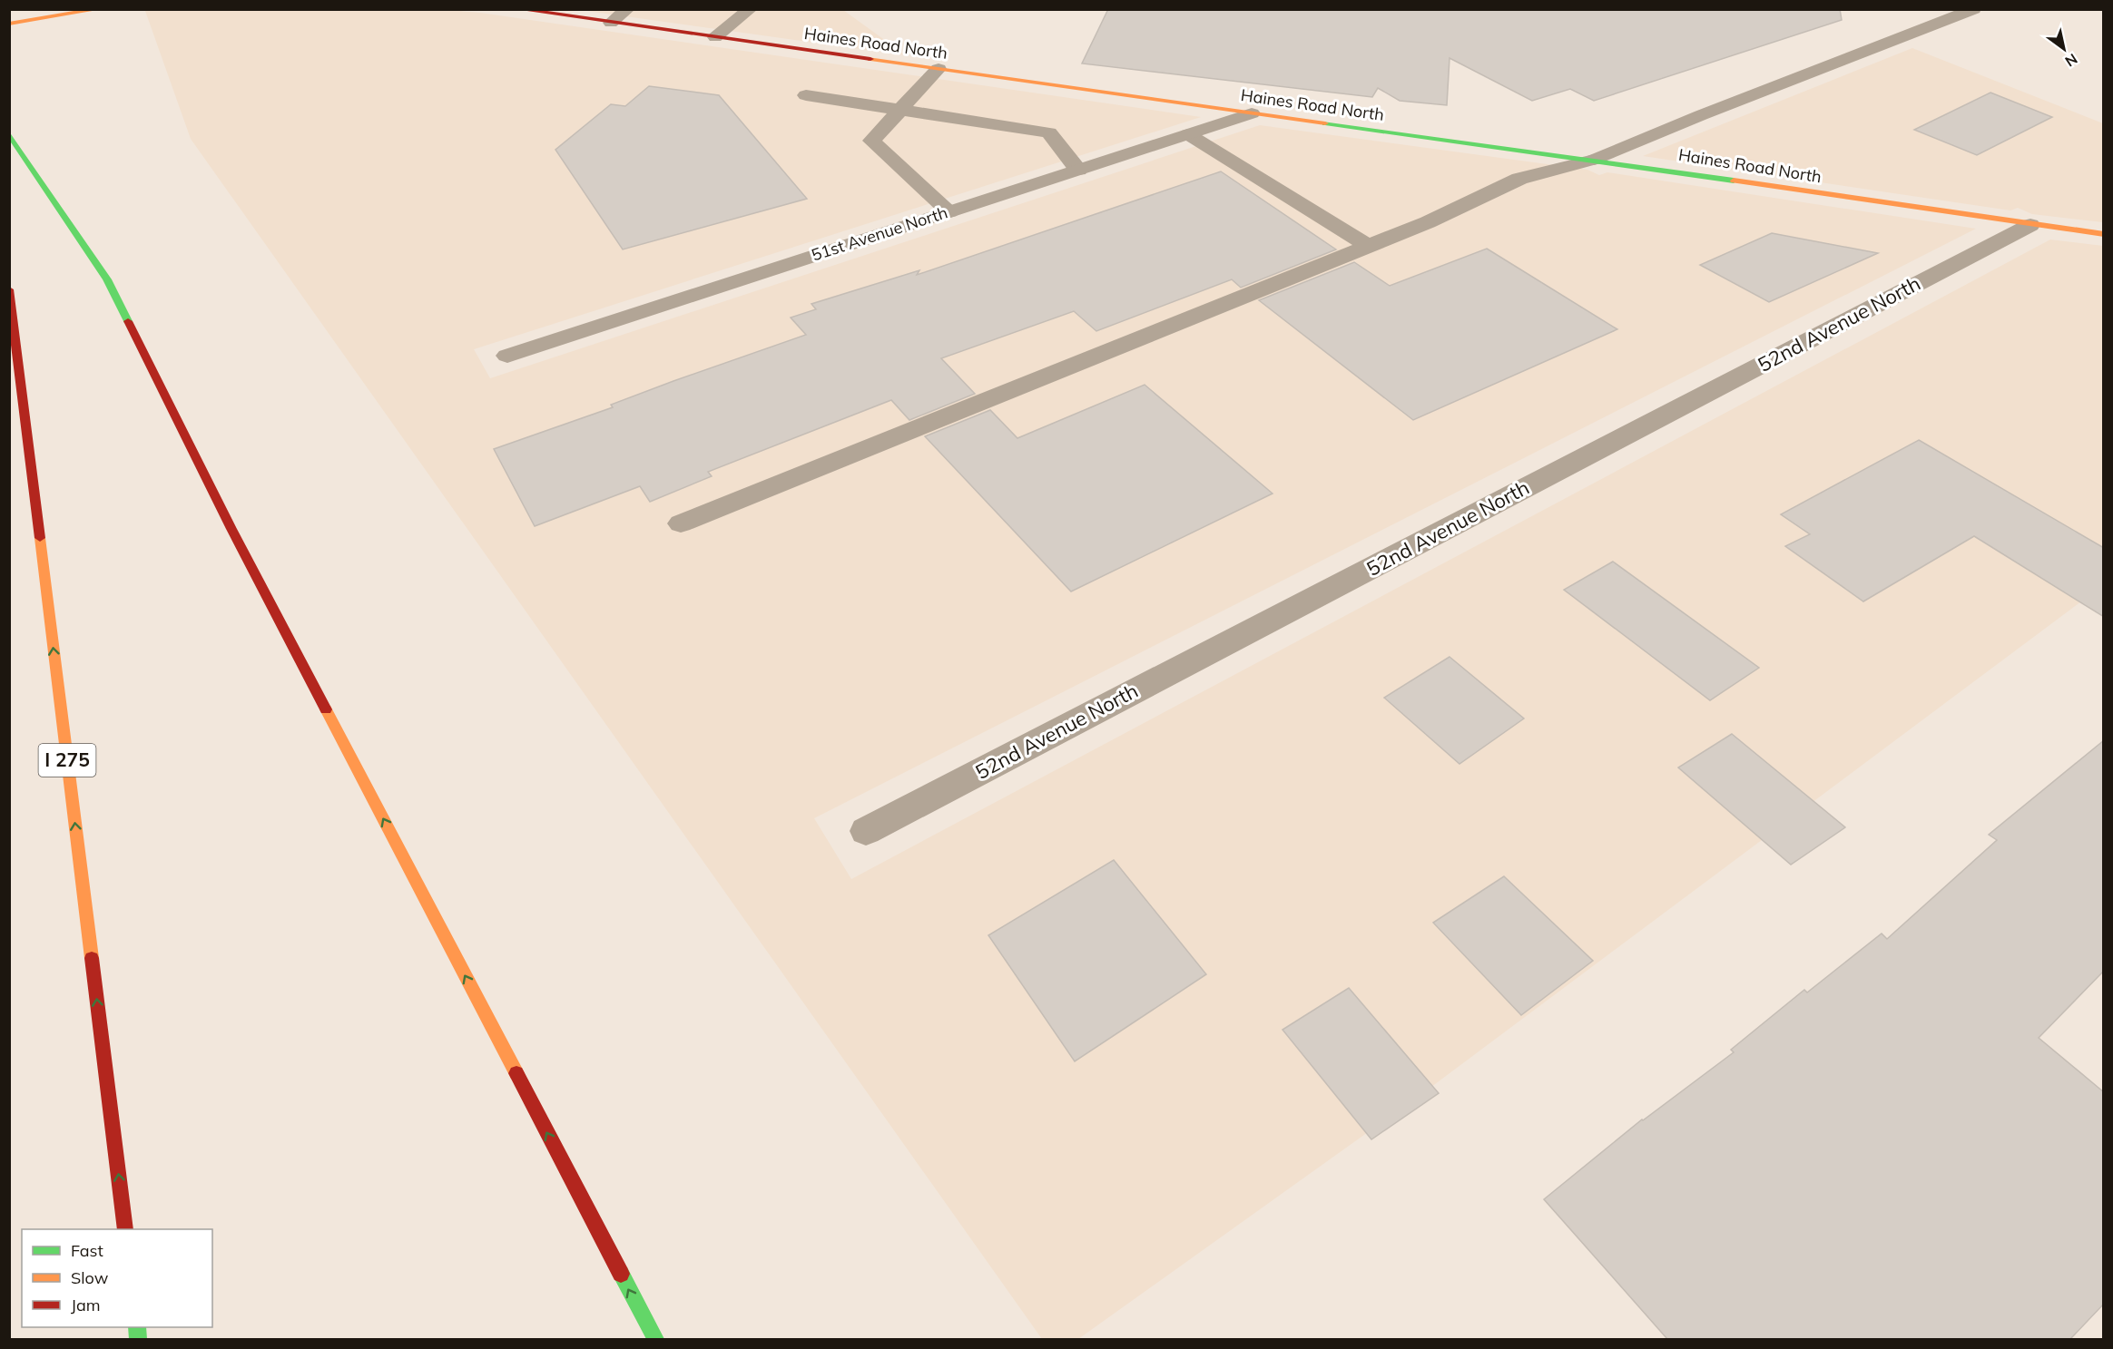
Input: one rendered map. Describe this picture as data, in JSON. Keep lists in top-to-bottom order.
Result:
{
  "streets": {
    "main road": ["Haines Road North", "I 275"],
    "street": ["51st Avenue North", "52nd Avenue North"]
  },
  "crossings": [
    ["Haines Road North", "51st Avenue North"],
    ["Haines Road North", "52nd Avenue North"]
  ],
  "legend": ["Fast", "Slow", "Jam"],
  "north": "bottom right"
}
